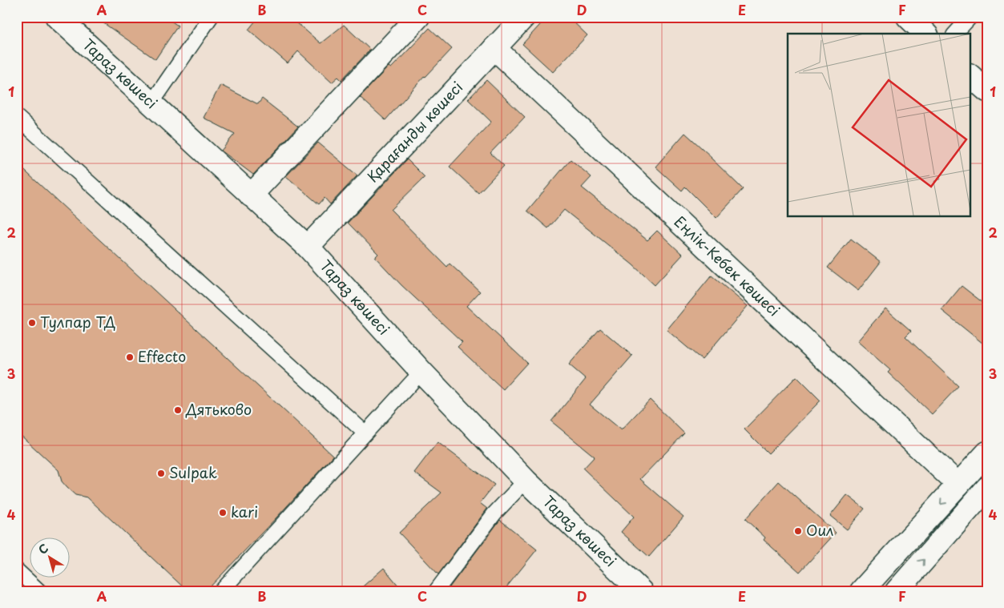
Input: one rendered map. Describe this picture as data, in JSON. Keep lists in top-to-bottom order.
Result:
{
  "streets": {
    "street": ["Тараз көшесі", "Қарағанды көшесі", "Еңлік-Кебек көшесі"]
  },
  "crossings": [
    ["Тараз көшесі", "Қарағанды көшесі"],
    ["Қарағанды көшесі", "Еңлік-Кебек көшесі"]
  ],
  "places": [
    "Тулпар ТД",
    "Effecto",
    "Дятьково",
    "Sulpak",
    "kari",
    "Оил"
  ],
  "north": "top left",
  "grid": {
    "columns": [
      "A",
      "B",
      "C",
      "D",
      "E",
      "F"
    ],
    "rows": [
      "1",
      "2",
      "3",
      "4"
    ]
  }
}
